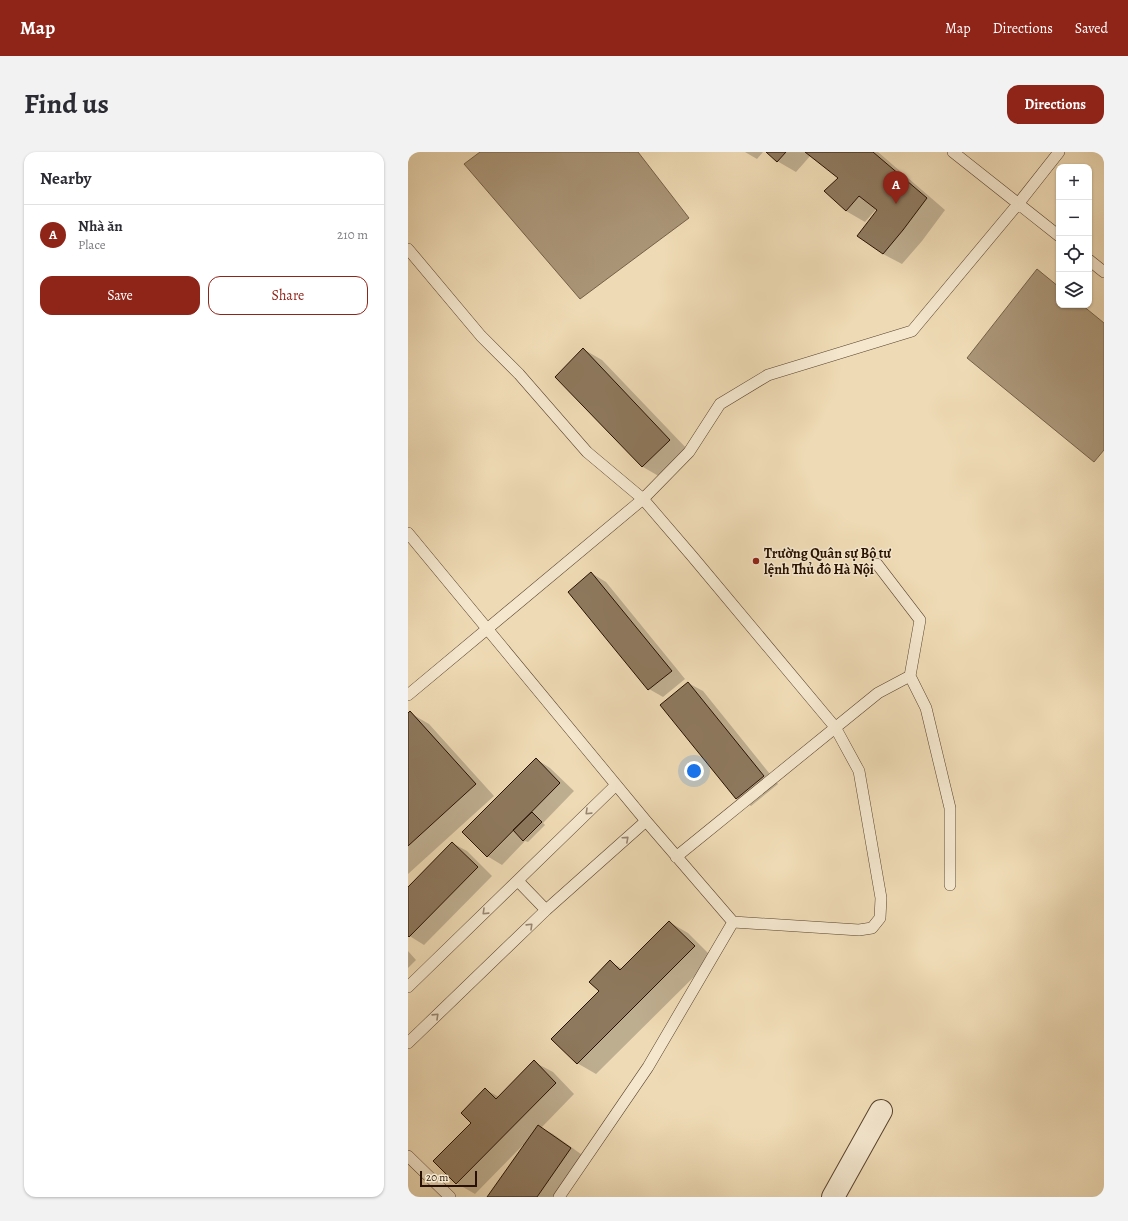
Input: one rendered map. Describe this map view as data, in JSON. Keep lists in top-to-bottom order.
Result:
{
  "places": ["Trường Quân sự Bộ tư lệnh Thủ đô Hà Nội"],
  "scale_bar": "20 m",
  "page": {
    "header": "Map",
    "nav": ["Map", "Directions", "Saved"],
    "title": "Find us",
    "buttons": [
      "Directions",
      ["Save", "Share"]
    ],
    "heading": "Nearby",
    "map_buttons": ["+", "−"],
    "pins": "A",
    "list": [
      {
        "mark": "A",
        "name": "Nhà ăn",
        "note": "Place",
        "value": "210 m"
      }
    ],
    "scale": "20 m"
  }
}
